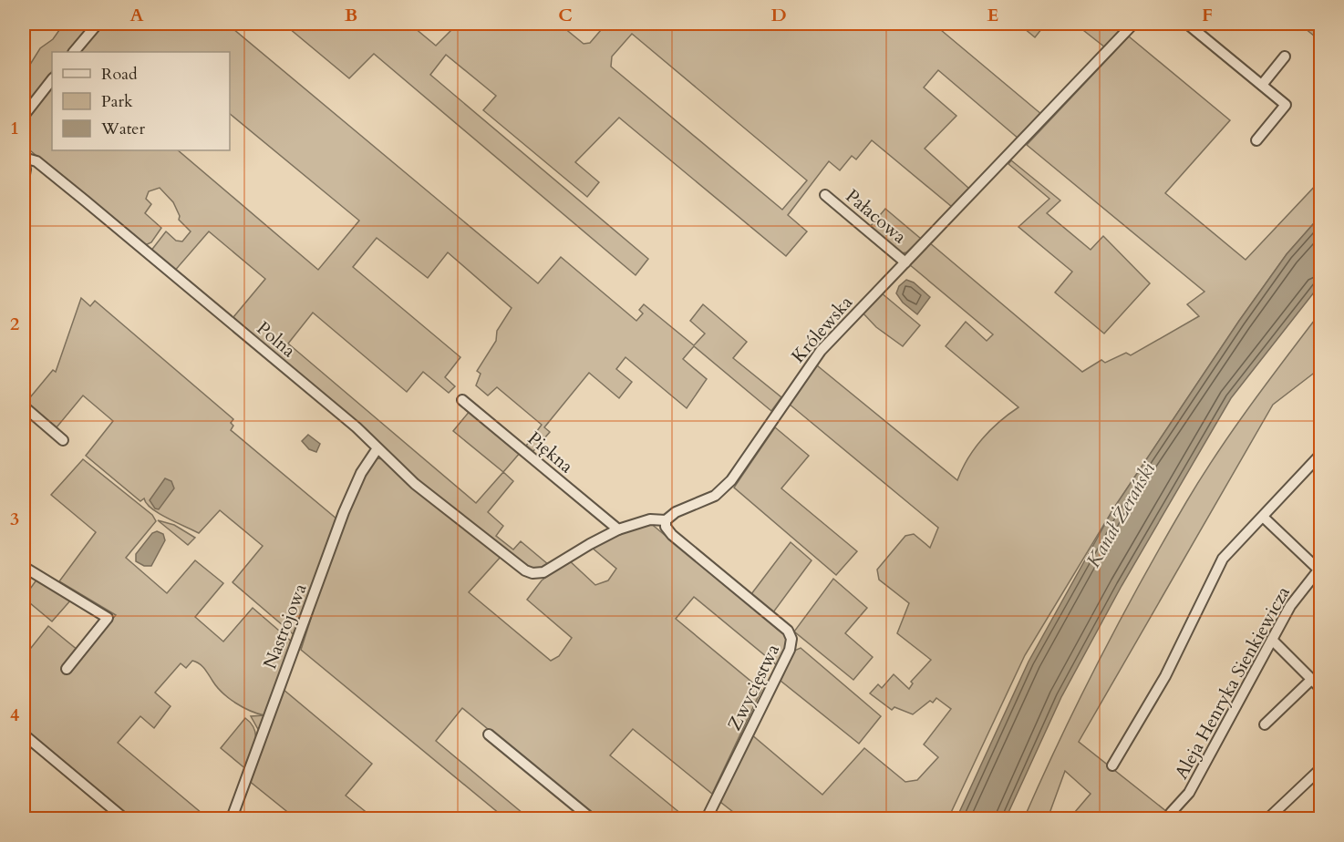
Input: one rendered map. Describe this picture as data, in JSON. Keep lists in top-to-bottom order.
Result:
{
  "streets": {
    "street": [
      "Pałacowa",
      "Królewska",
      "Polna",
      "Piękna",
      "Nastrojowa",
      "Aleja Henryka Sienkiewicza",
      "Zwycięstwa"
    ]
  },
  "crossings": [
    ["Pałacowa", "Królewska"],
    ["Królewska", "Polna"],
    ["Królewska", "Piękna"],
    ["Królewska", "Zwycięstwa"],
    ["Polna", "Nastrojowa"]
  ],
  "water": ["Kanał Żerański"],
  "legend": ["Road", "Park", "Water"],
  "grid": {
    "columns": [
      "A",
      "B",
      "C",
      "D",
      "E",
      "F"
    ],
    "rows": [
      "1",
      "2",
      "3",
      "4"
    ]
  }
}
